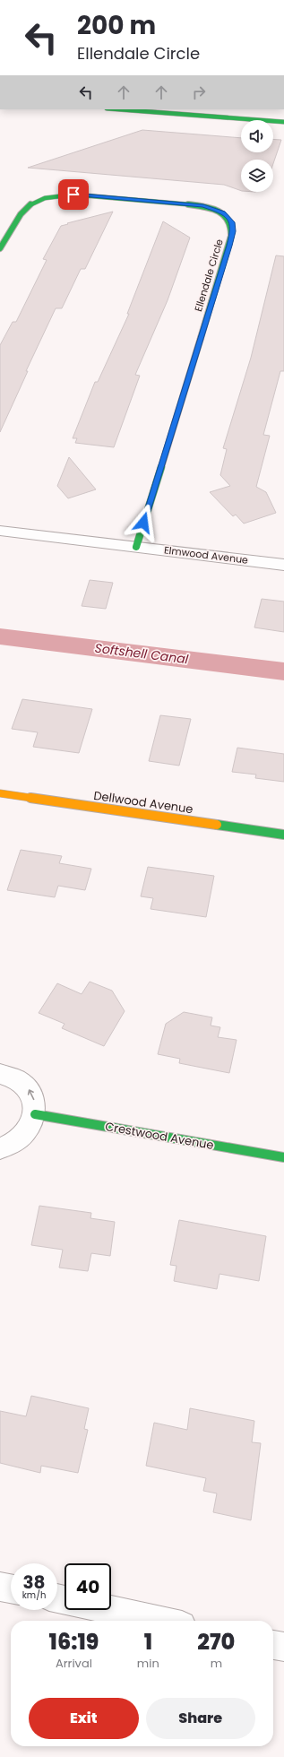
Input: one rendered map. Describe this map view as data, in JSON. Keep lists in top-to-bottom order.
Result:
{
  "streets": {
    "street": [
      "Ellendale Circle",
      "Elmwood Avenue",
      "Dellwood Avenue",
      "Crestwood Avenue"
    ]
  },
  "crossings": [
    ["Ellendale Circle", "Elmwood Avenue"]
  ],
  "water": ["Softshell Canal"],
  "page": {
    "turn": ["200 m", "Ellendale Circle"],
    "speed": "38 km/h",
    "limit": "40",
    "eta": [
      "16:19",
      "Arrival",
      "1",
      "min",
      "270",
      "m"
    ],
    "buttons": ["Exit", "Share"]
  }
}
